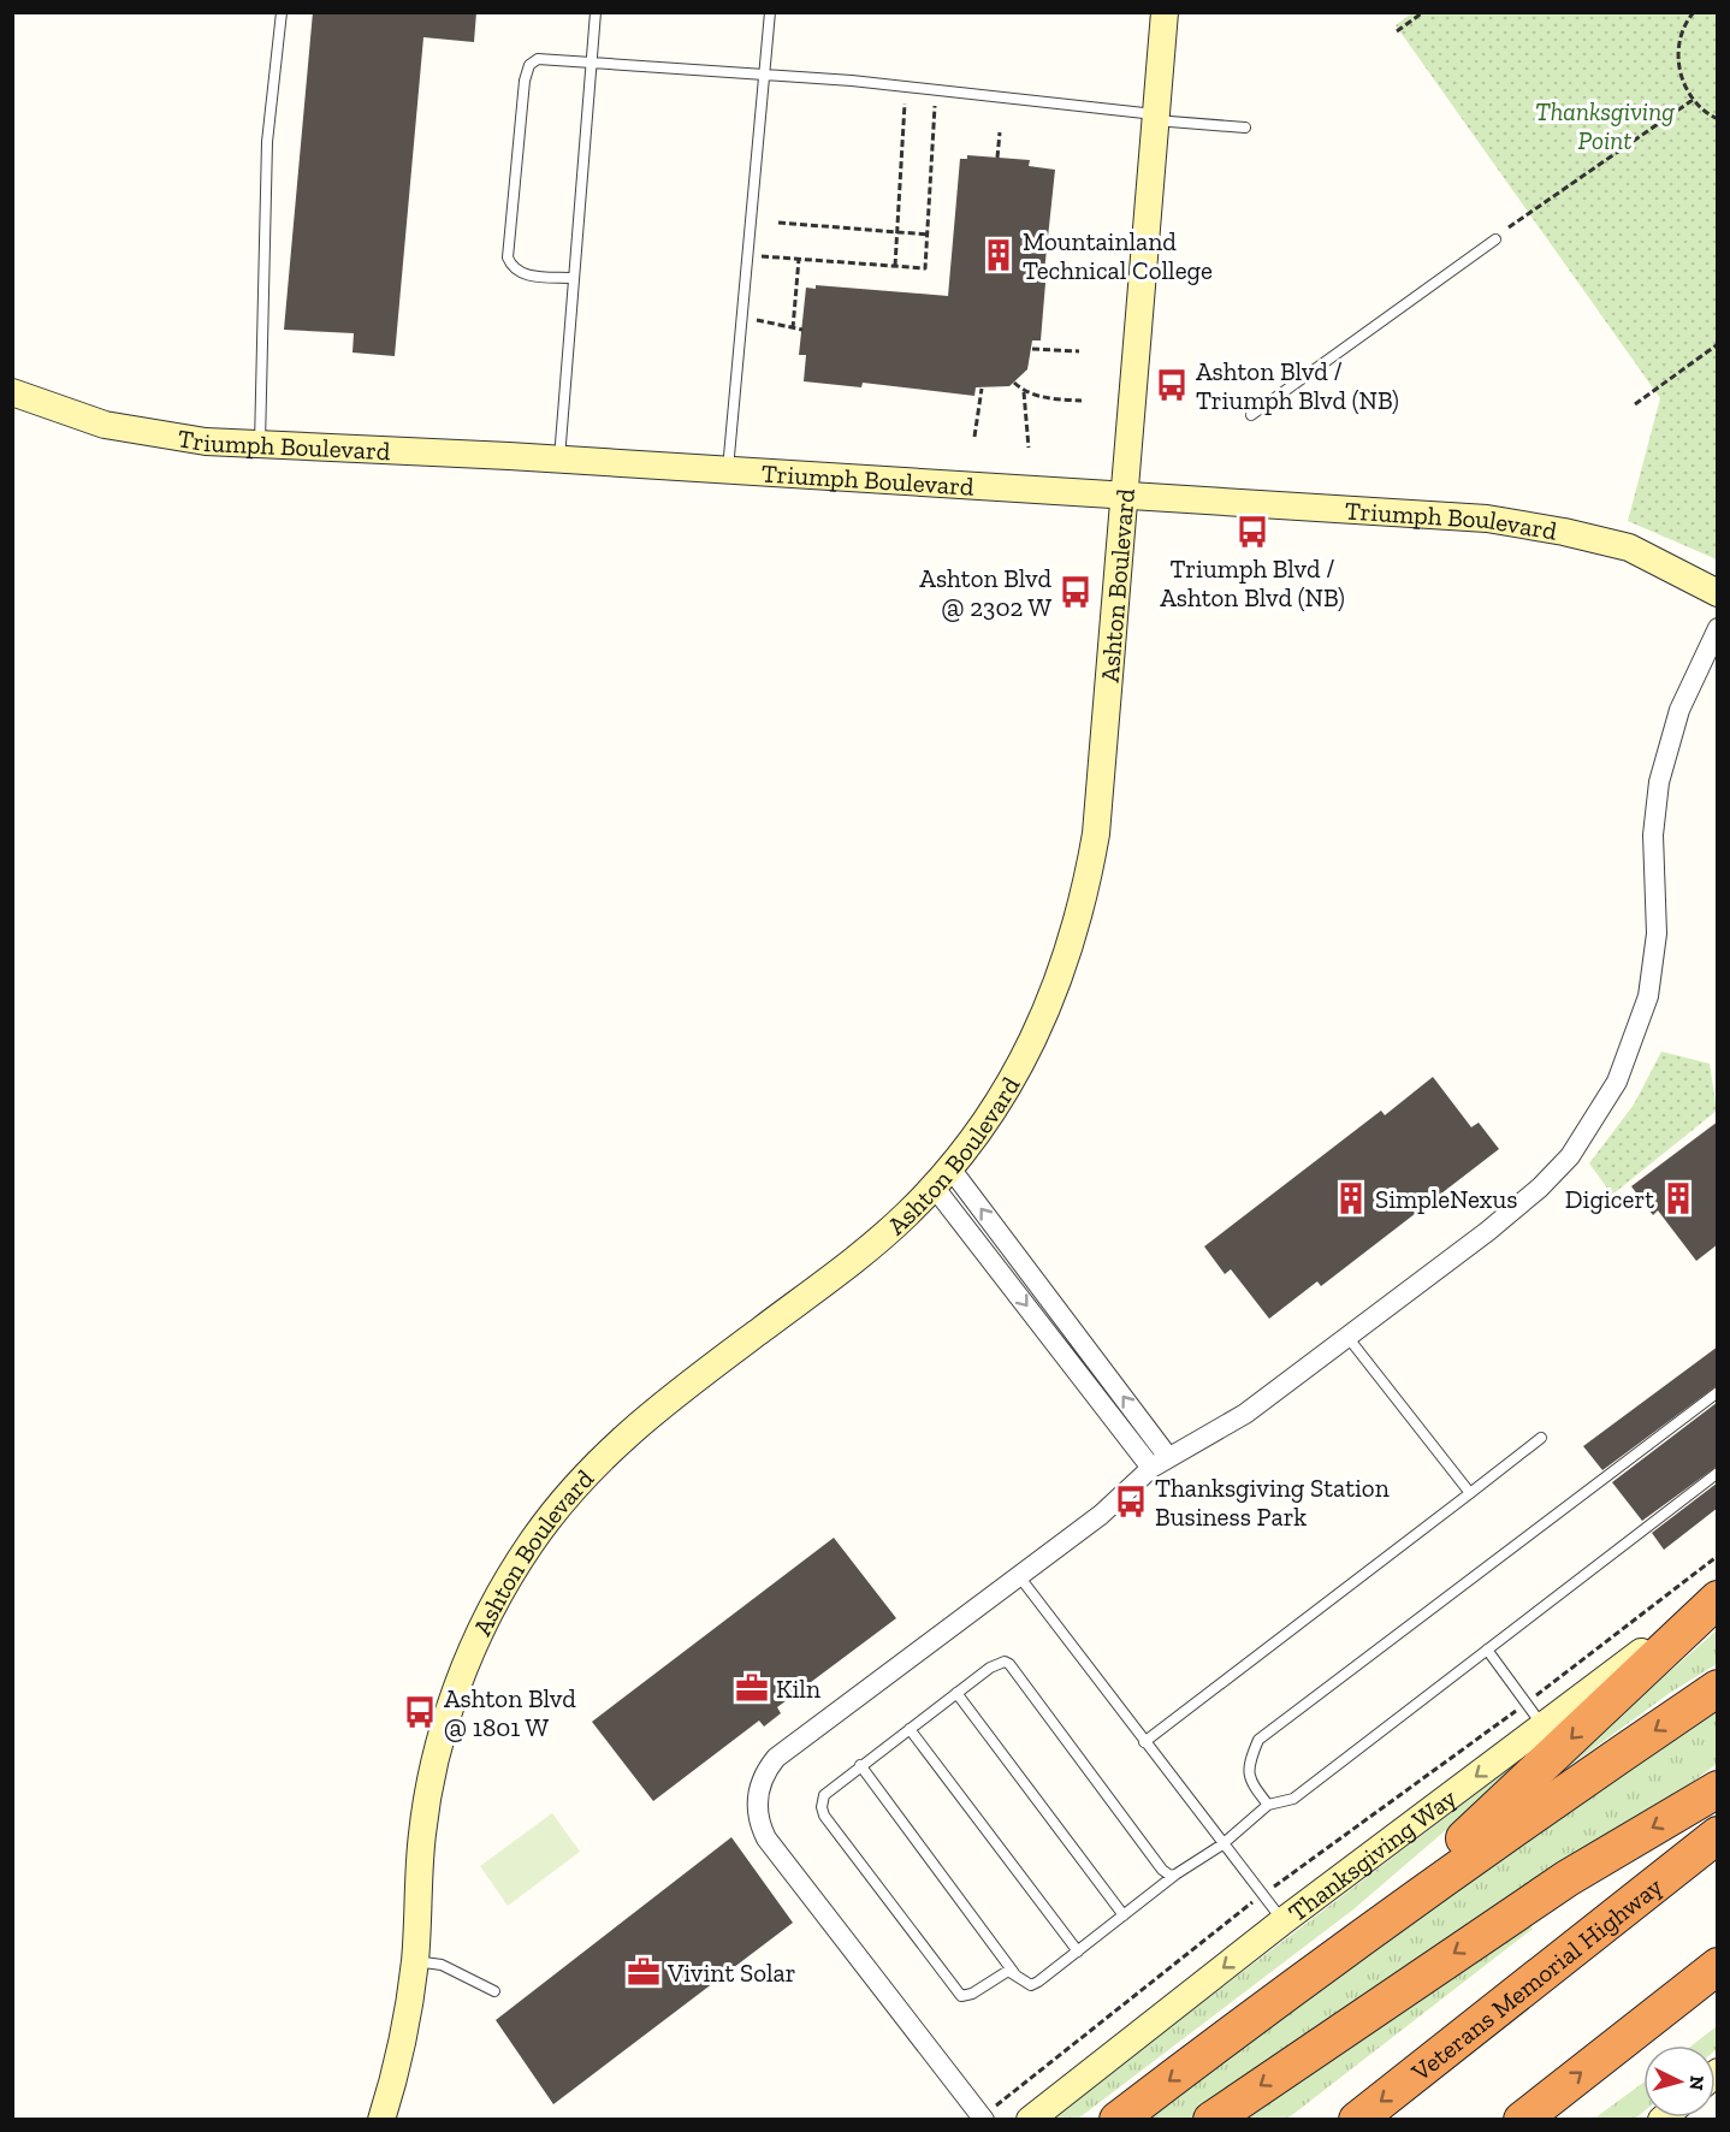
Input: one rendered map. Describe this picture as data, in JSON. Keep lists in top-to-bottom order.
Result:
{
  "streets": {
    "highway": ["Veterans Memorial Highway"],
    "main road": ["Triumph Boulevard", "Ashton Boulevard", "Thanksgiving Way"]
  },
  "crossings": [
    ["Triumph Boulevard", "Ashton Boulevard"]
  ],
  "one_way": ["Thanksgiving Way"],
  "parks": ["Thanksgiving Point"],
  "places": {
    "building": ["Mountainland Technical College", "SimpleNexus", "Digicert"],
    "bus stop": [
      "Ashton Blvd / Triumph Blvd (NB)",
      "Triumph Blvd / Ashton Blvd (NB)",
      "Ashton Blvd @ 2302 W",
      "Thanksgiving Station Business Park",
      "Ashton Blvd @ 1801 W"
    ],
    "office": ["Kiln", "Vivint Solar"]
  },
  "north": "right"
}
